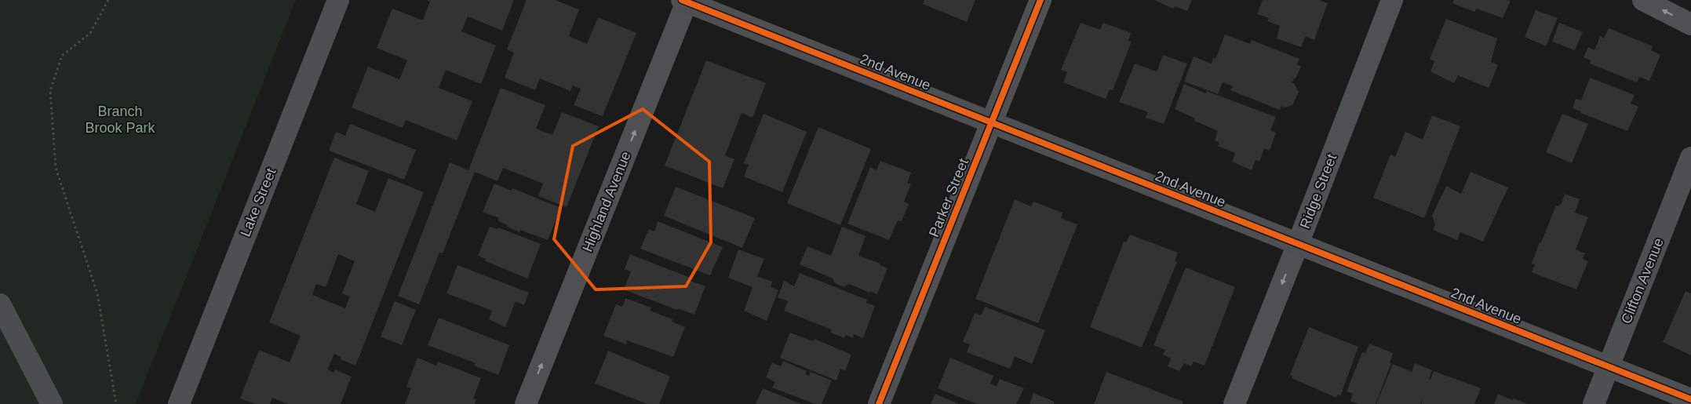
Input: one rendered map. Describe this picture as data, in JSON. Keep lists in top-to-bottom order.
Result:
{
  "streets": {
    "street": [
      "2nd Avenue",
      "Ridge Street",
      "Parker Street",
      "Highland Avenue",
      "Lake Street",
      "Clifton Avenue"
    ]
  },
  "crossings": [
    ["2nd Avenue", "Ridge Street"],
    ["2nd Avenue", "Parker Street"],
    ["2nd Avenue", "Highland Avenue"],
    ["2nd Avenue", "Clifton Avenue"]
  ],
  "one_way": ["Ridge Street", "Highland Avenue"],
  "parks": ["Branch Brook Park"]
}
